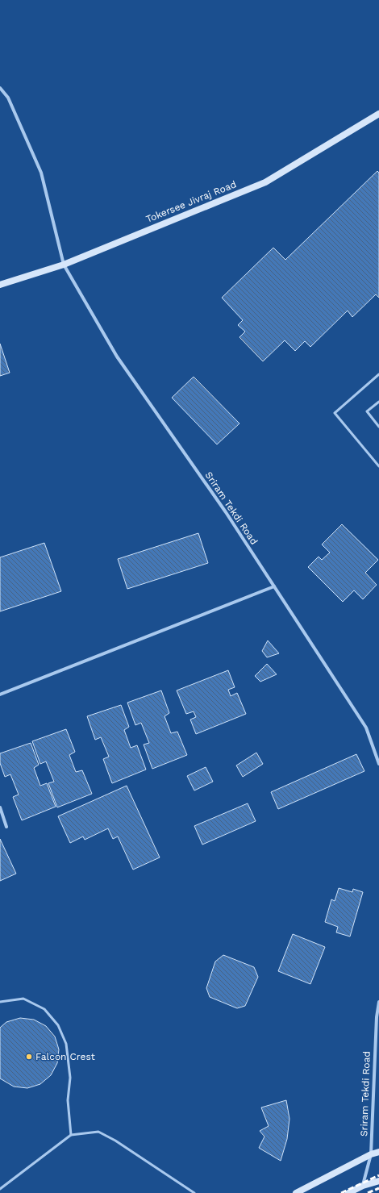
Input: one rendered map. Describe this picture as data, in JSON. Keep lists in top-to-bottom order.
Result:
{
  "streets": {
    "street": ["Tokersee Jivraj Road", "Sriram Tekdi Road"]
  },
  "crossings": [
    ["Tokersee Jivraj Road", "Sriram Tekdi Road"]
  ],
  "places": ["Falcon Crest"]
}
